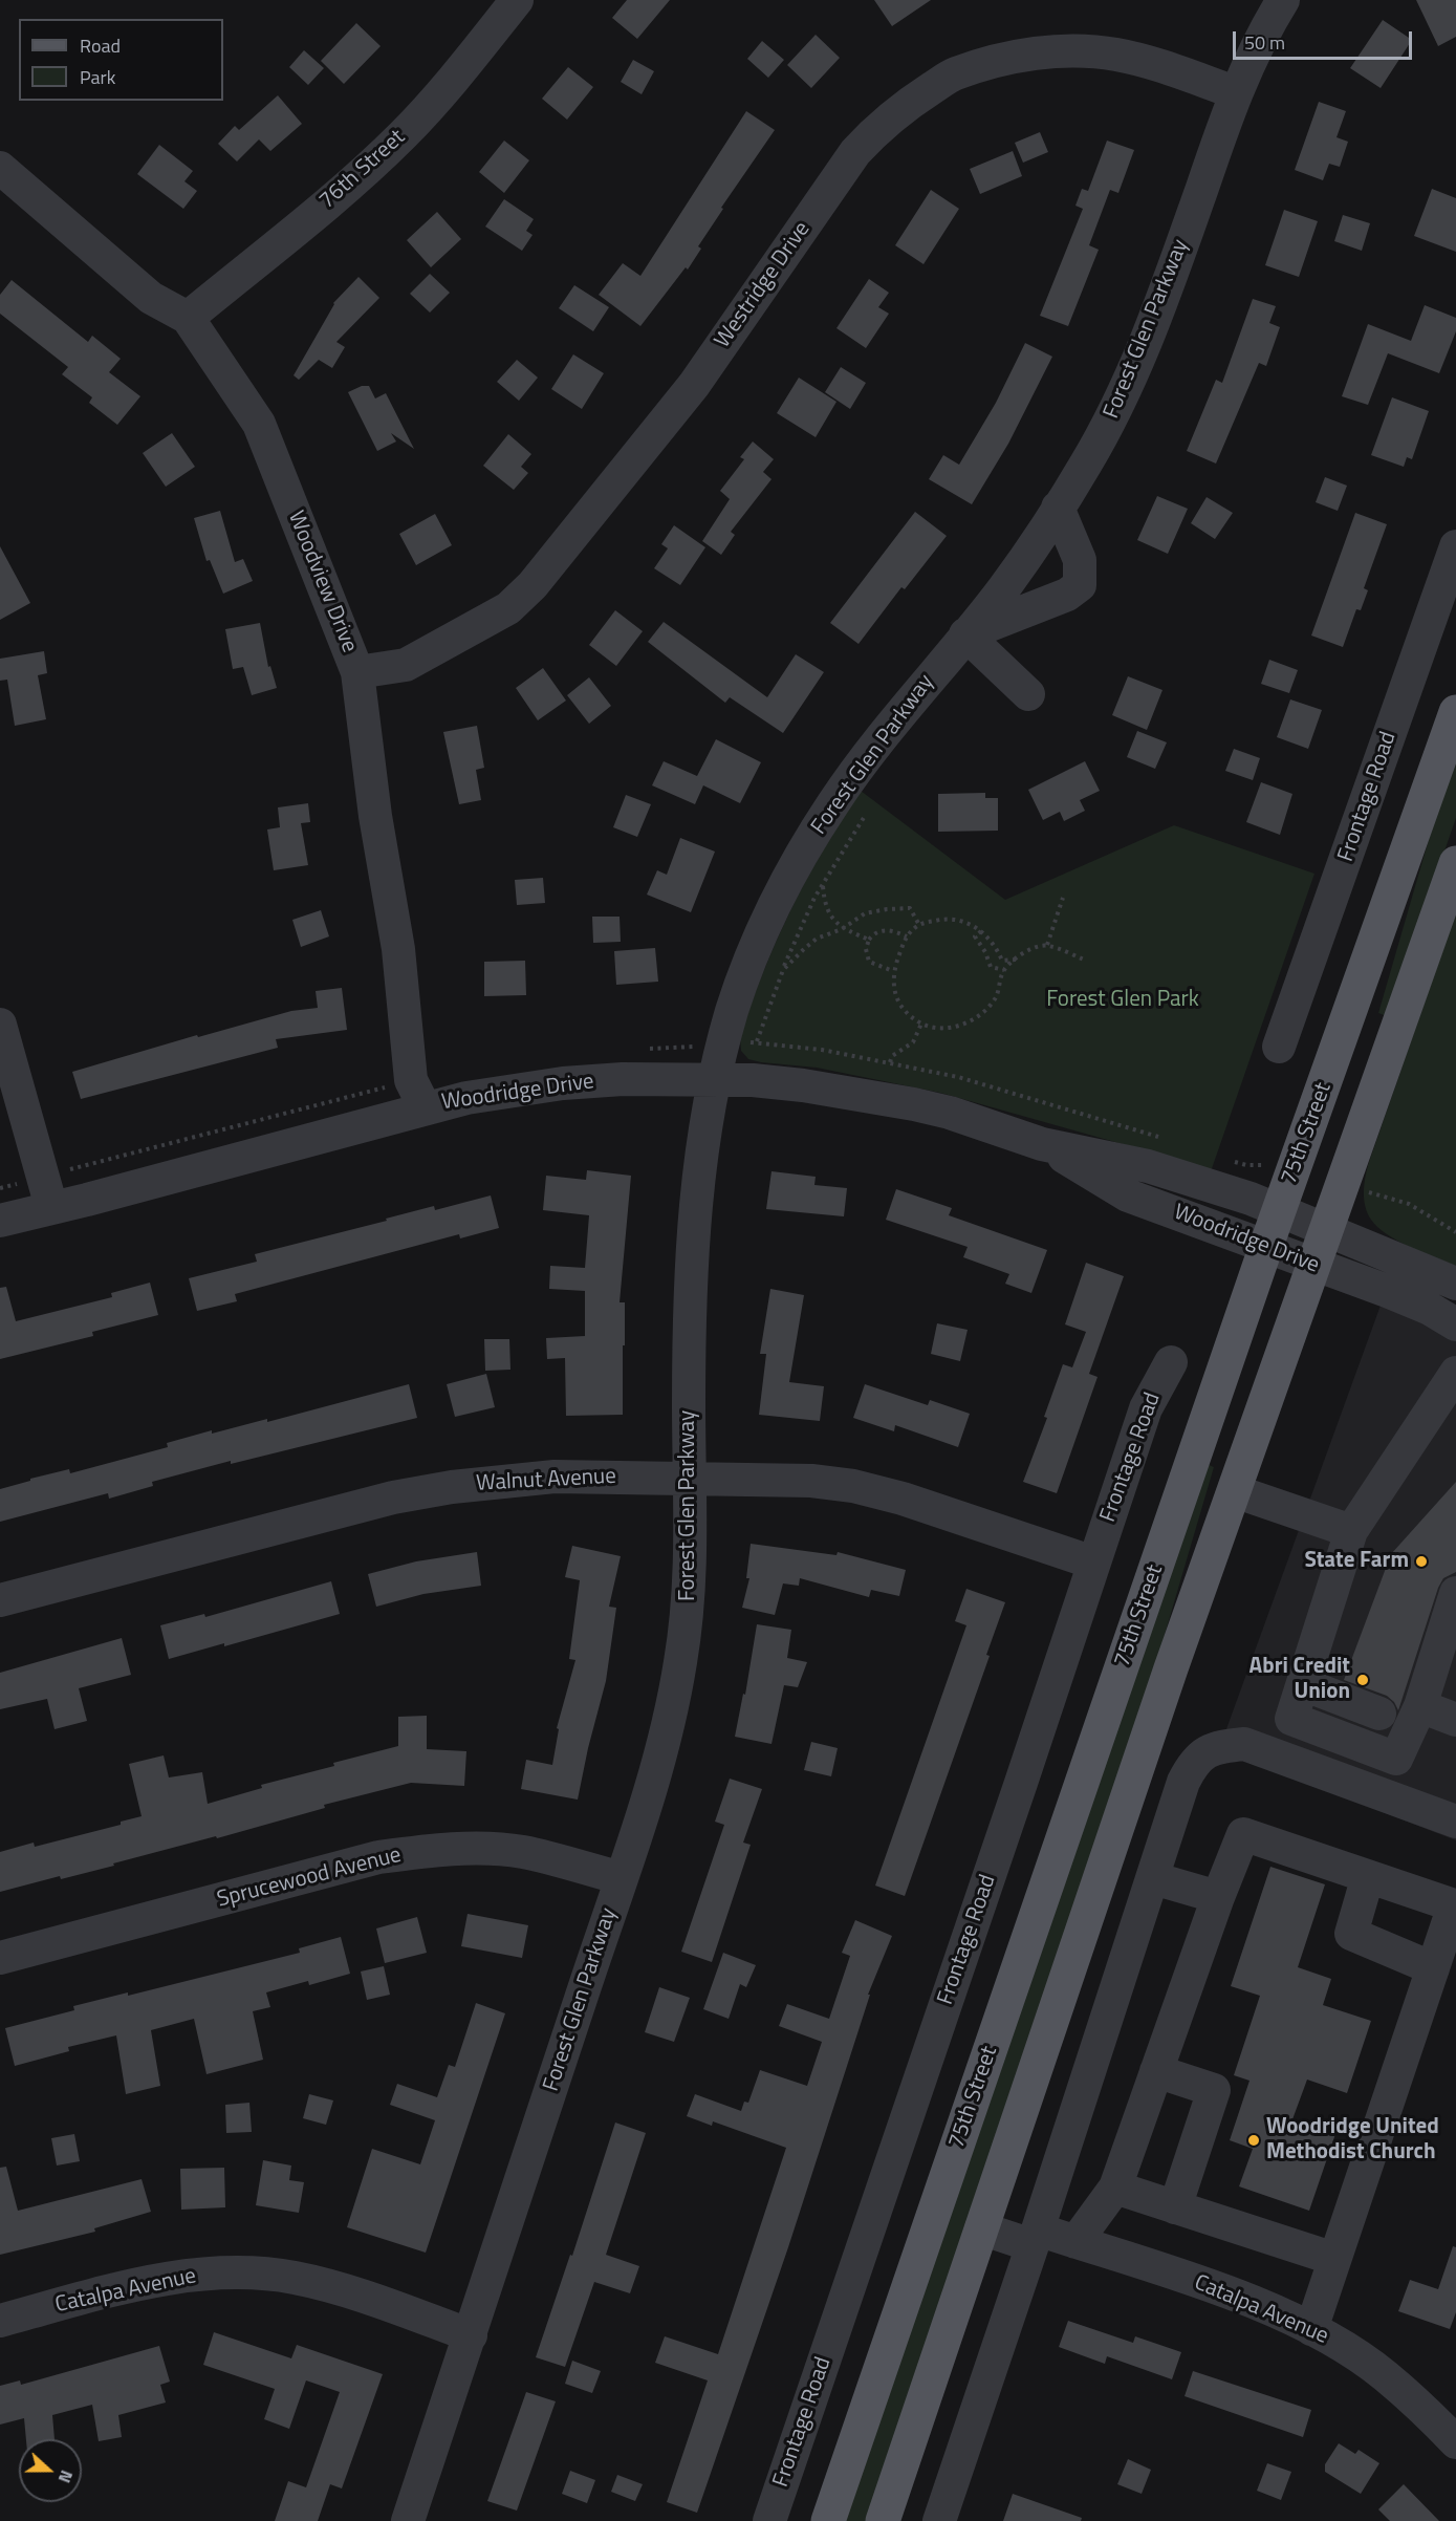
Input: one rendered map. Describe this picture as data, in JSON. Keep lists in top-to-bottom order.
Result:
{
  "streets": {
    "main road": ["75th Street"],
    "street": [
      "76th Street",
      "Westridge Drive",
      "Forest Glen Parkway",
      "Woodview Drive",
      "Frontage Road",
      "Woodridge Drive",
      "Walnut Avenue",
      "Sprucewood Avenue",
      "Catalpa Avenue"
    ]
  },
  "crossings": [
    ["76th Street", "Woodview Drive"],
    ["Westridge Drive", "Forest Glen Parkway"],
    ["Westridge Drive", "Woodview Drive"],
    ["Forest Glen Parkway", "Woodridge Drive"],
    ["Forest Glen Parkway", "Walnut Avenue"],
    ["Forest Glen Parkway", "Sprucewood Avenue"],
    ["Forest Glen Parkway", "Catalpa Avenue"],
    ["Woodview Drive", "Woodridge Drive"],
    ["Frontage Road", "Walnut Avenue"],
    ["Woodridge Drive", "75th Street"]
  ],
  "parks": ["Forest Glen Park"],
  "places": ["State Farm", "Abri Credit Union", "Woodridge United Methodist Church"],
  "legend": ["Road", "Park"],
  "scale_bar": "50 m",
  "north": "right"
}
